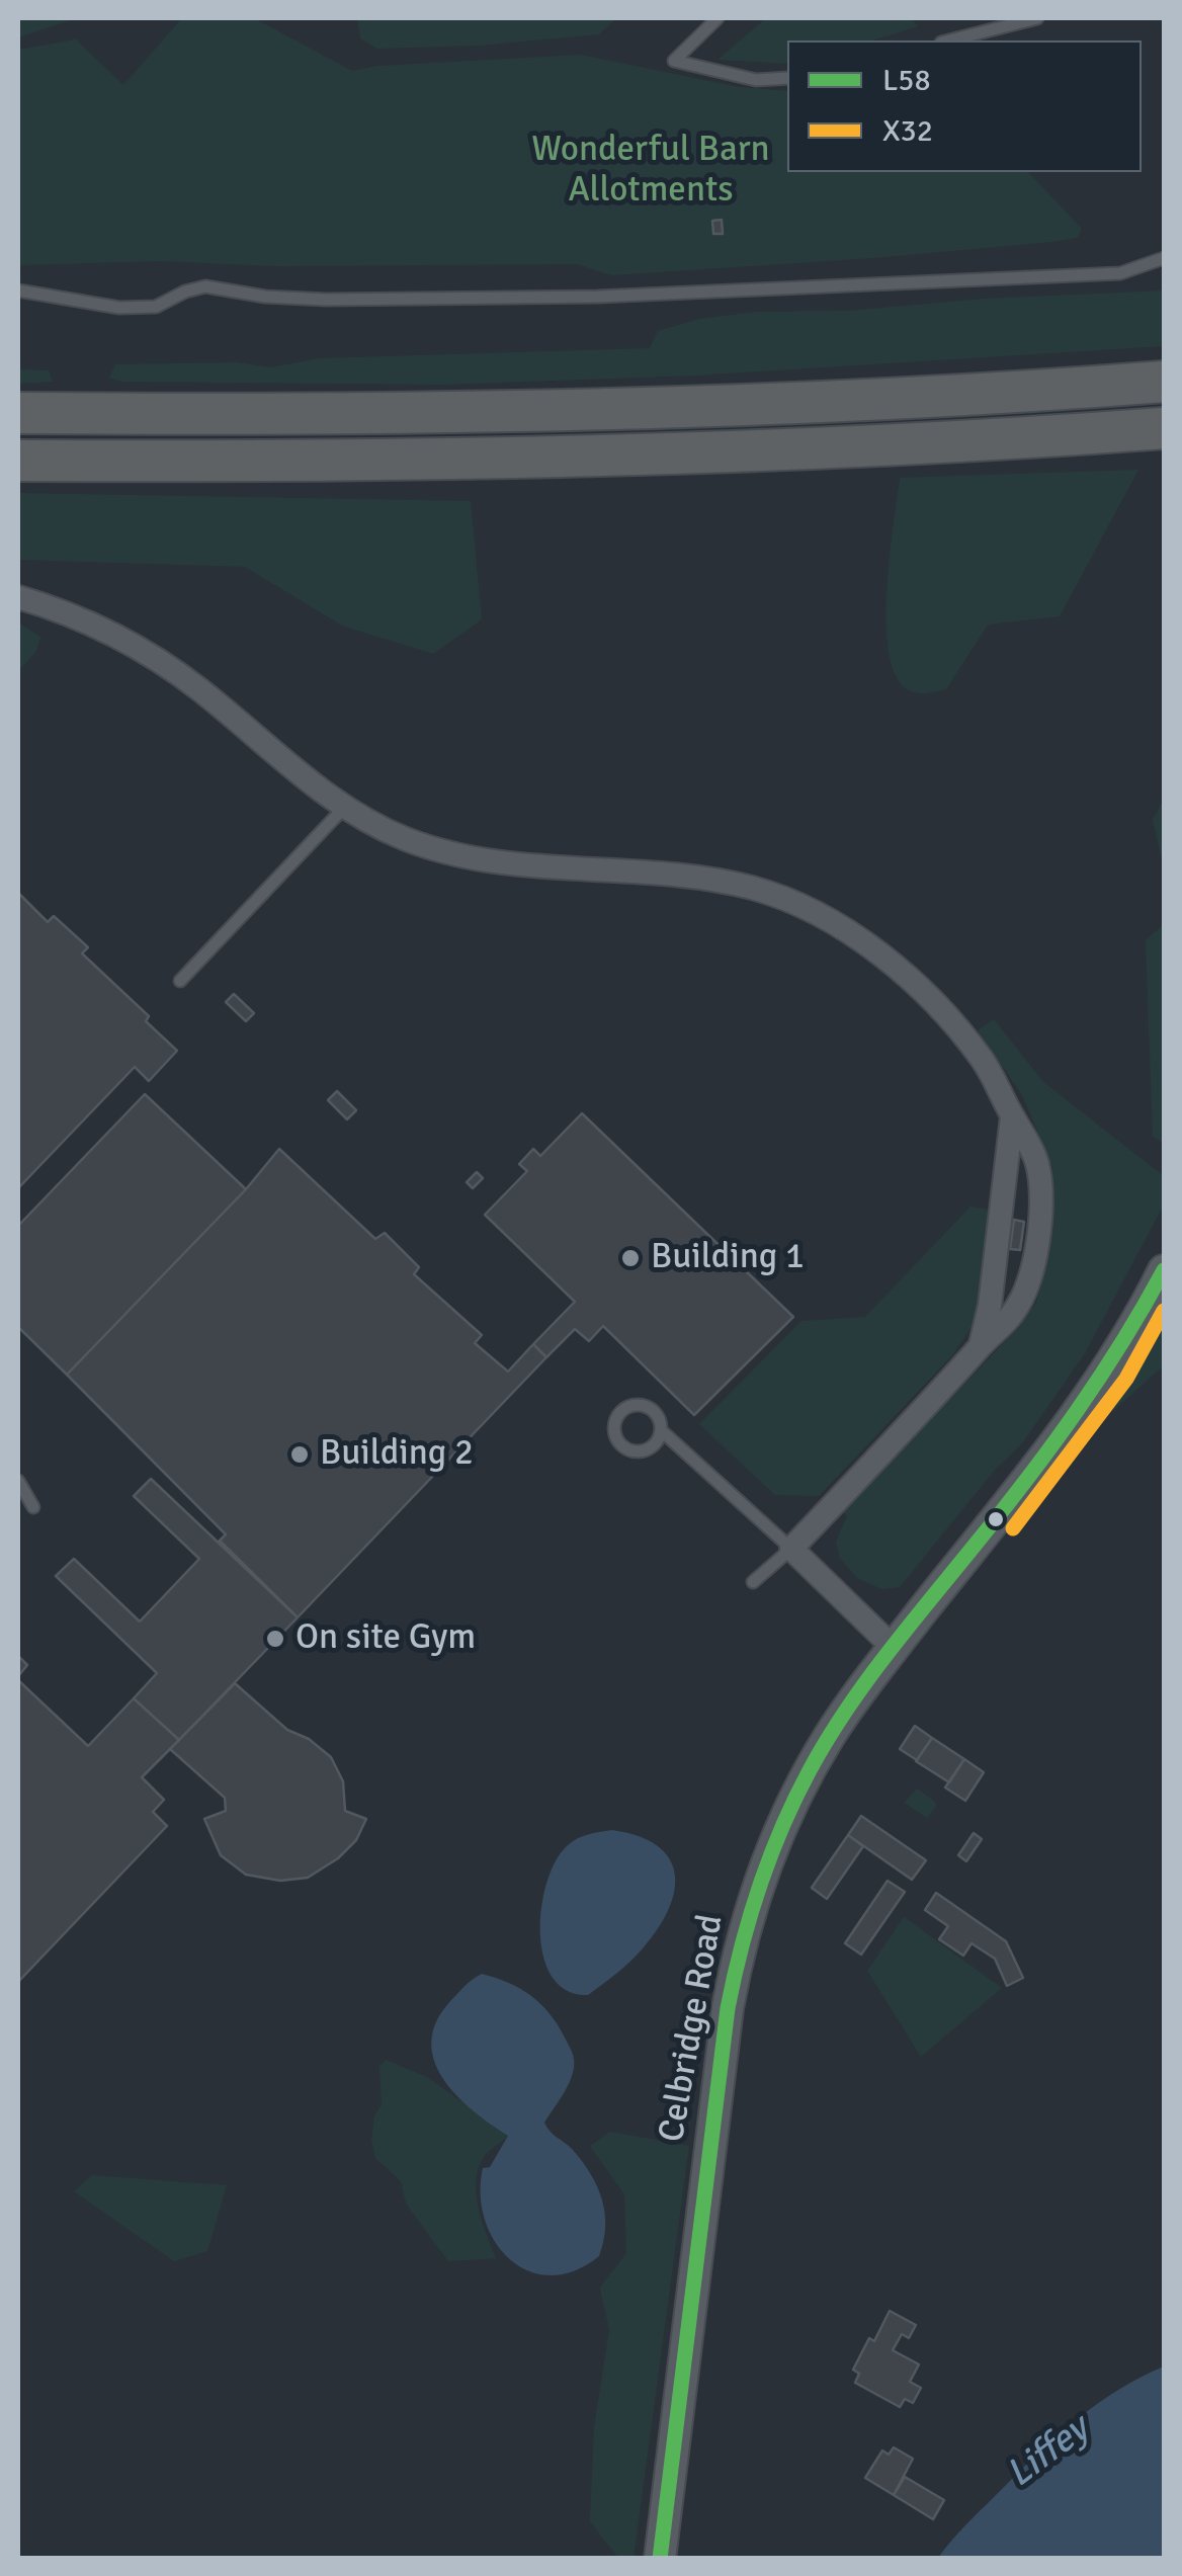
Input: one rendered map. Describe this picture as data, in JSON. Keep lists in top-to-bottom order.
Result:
{
  "streets": {
    "main road": ["Celbridge Road"]
  },
  "water": ["Liffey"],
  "parks": ["Wonderful Barn Allotments"],
  "places": ["Building 1", "Building 2", "On site Gym"],
  "lines": ["transit line L58", "transit line X32"],
  "legend": ["L58", "X32"]
}
